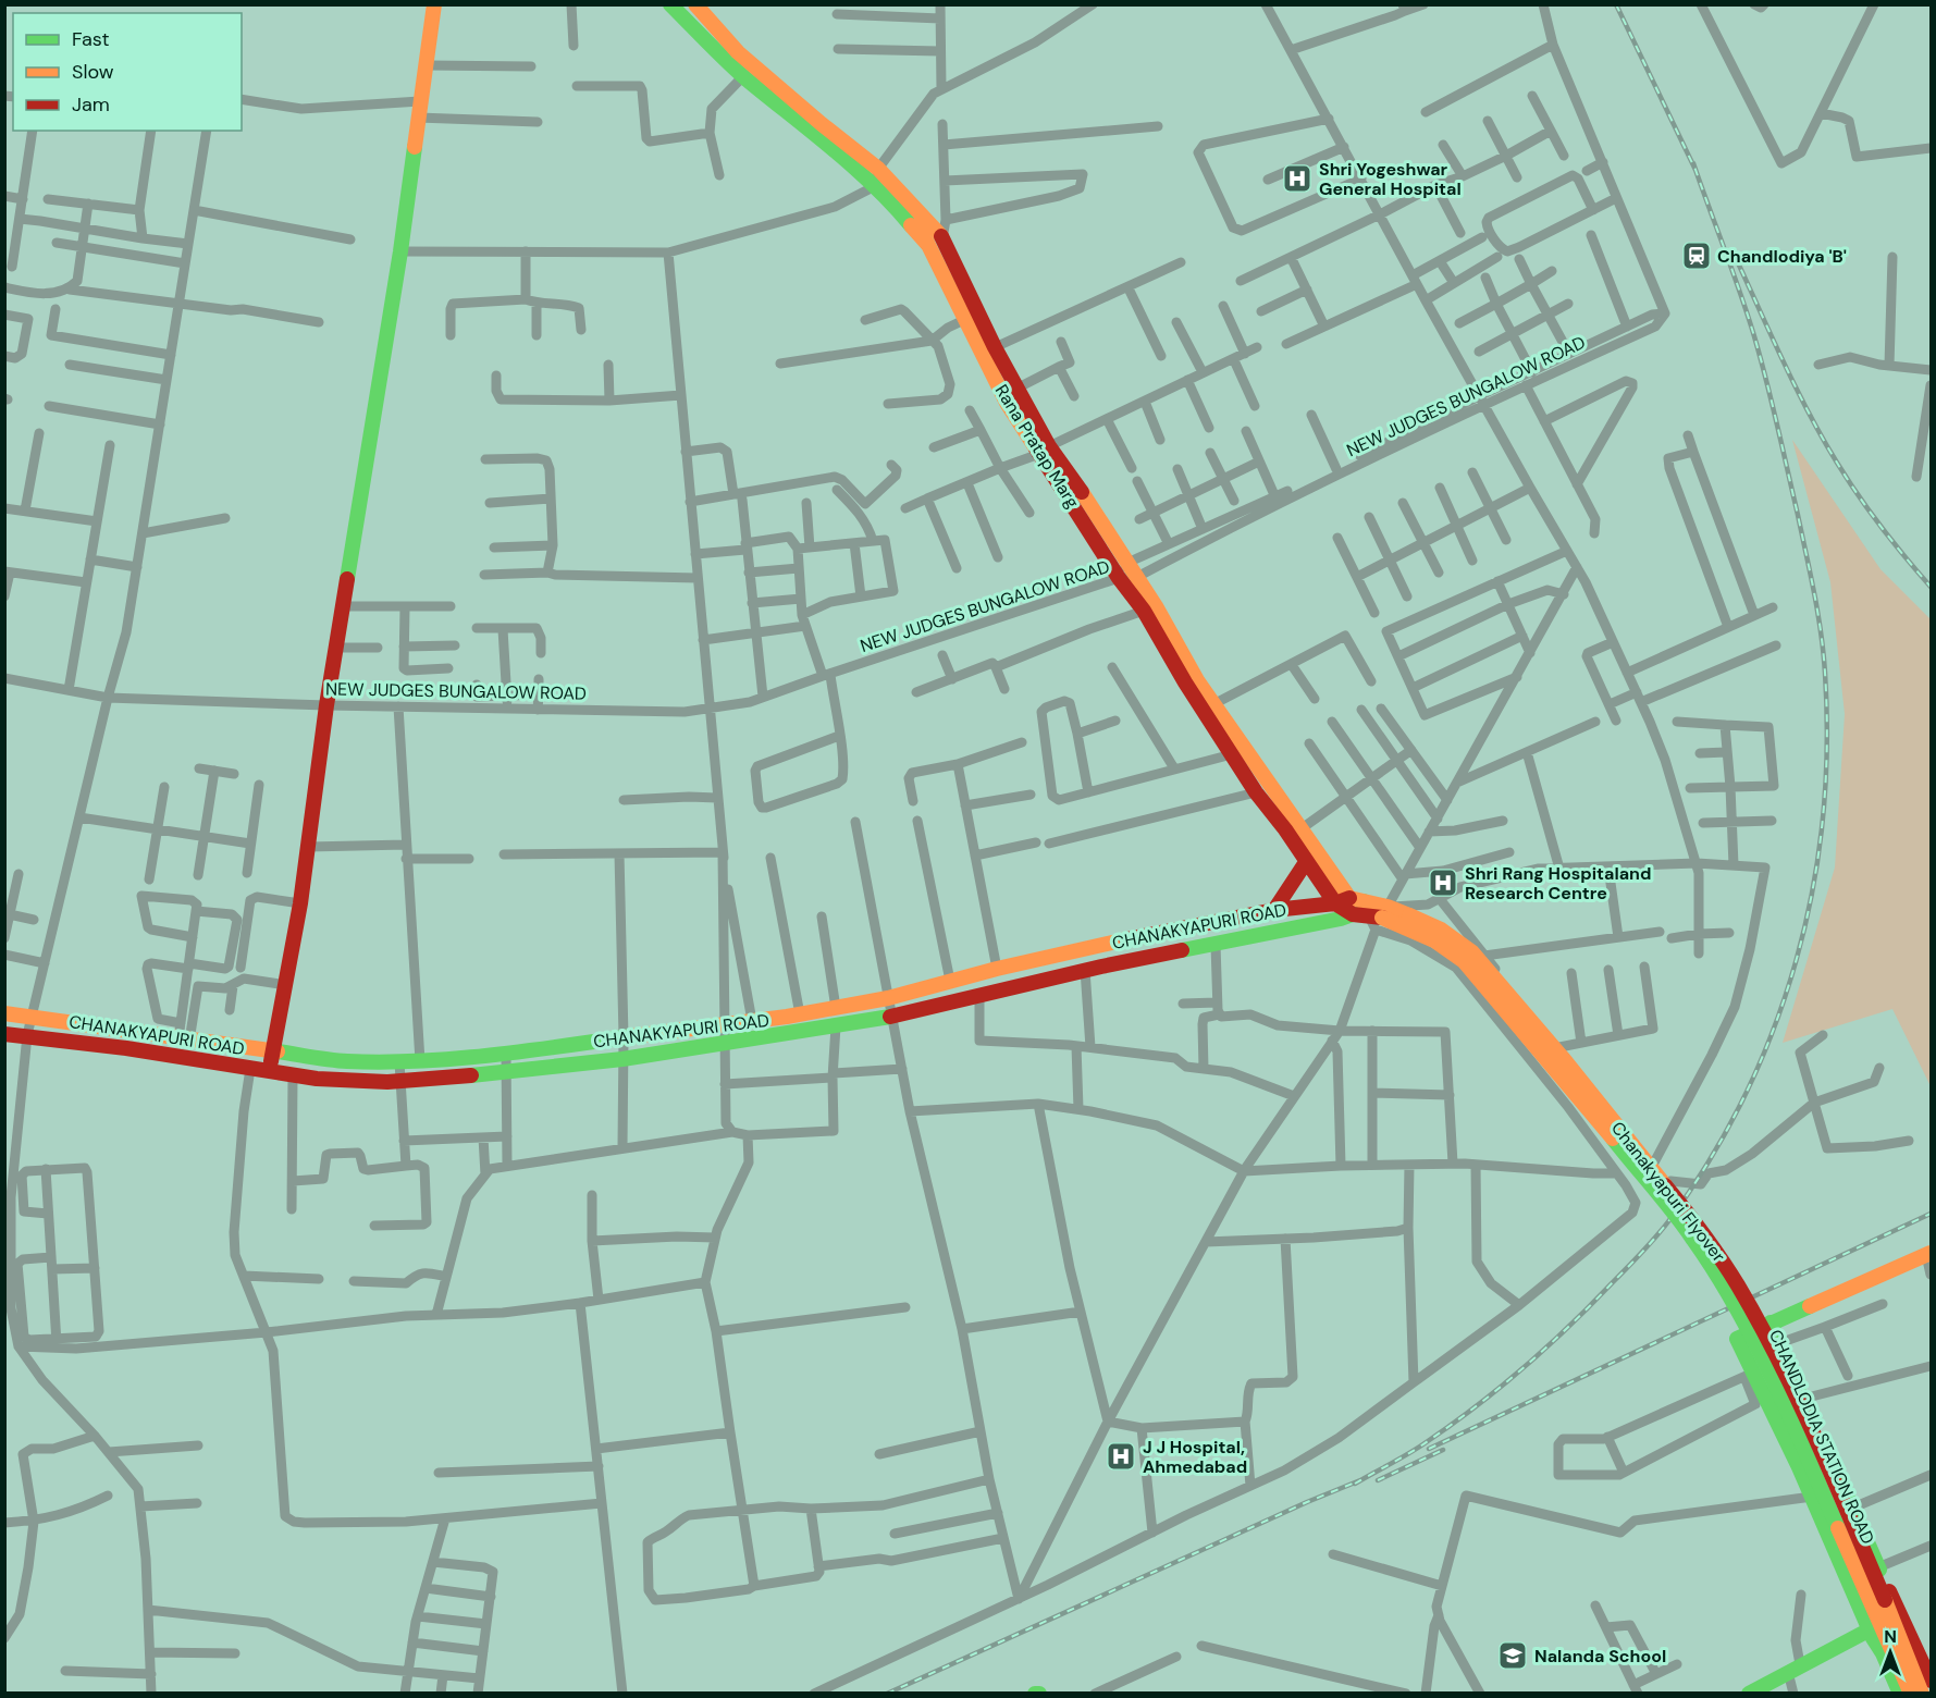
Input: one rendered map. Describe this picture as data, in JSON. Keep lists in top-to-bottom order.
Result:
{
  "streets": {
    "street": [
      "NEW JUDGES BUNGALOW ROAD",
      "Rana Pratap Marg",
      "CHANAKYAPURI ROAD",
      "Chanakyapuri Flyover",
      "CHANDLODIA STATION ROAD"
    ]
  },
  "crossings": [
    ["NEW JUDGES BUNGALOW ROAD", "Rana Pratap Marg"],
    ["Rana Pratap Marg", "CHANAKYAPURI ROAD"]
  ],
  "places": {
    "hospital": ["Shri Yogeshwar General Hospital", "Shri Rang Hospitaland Research Centre", "J J Hospital, Ahmedabad"],
    "station": ["Chandlodiya 'B'"],
    "school or university": ["Nalanda School"]
  },
  "legend": ["Fast", "Slow", "Jam"],
  "north": "top"
}
